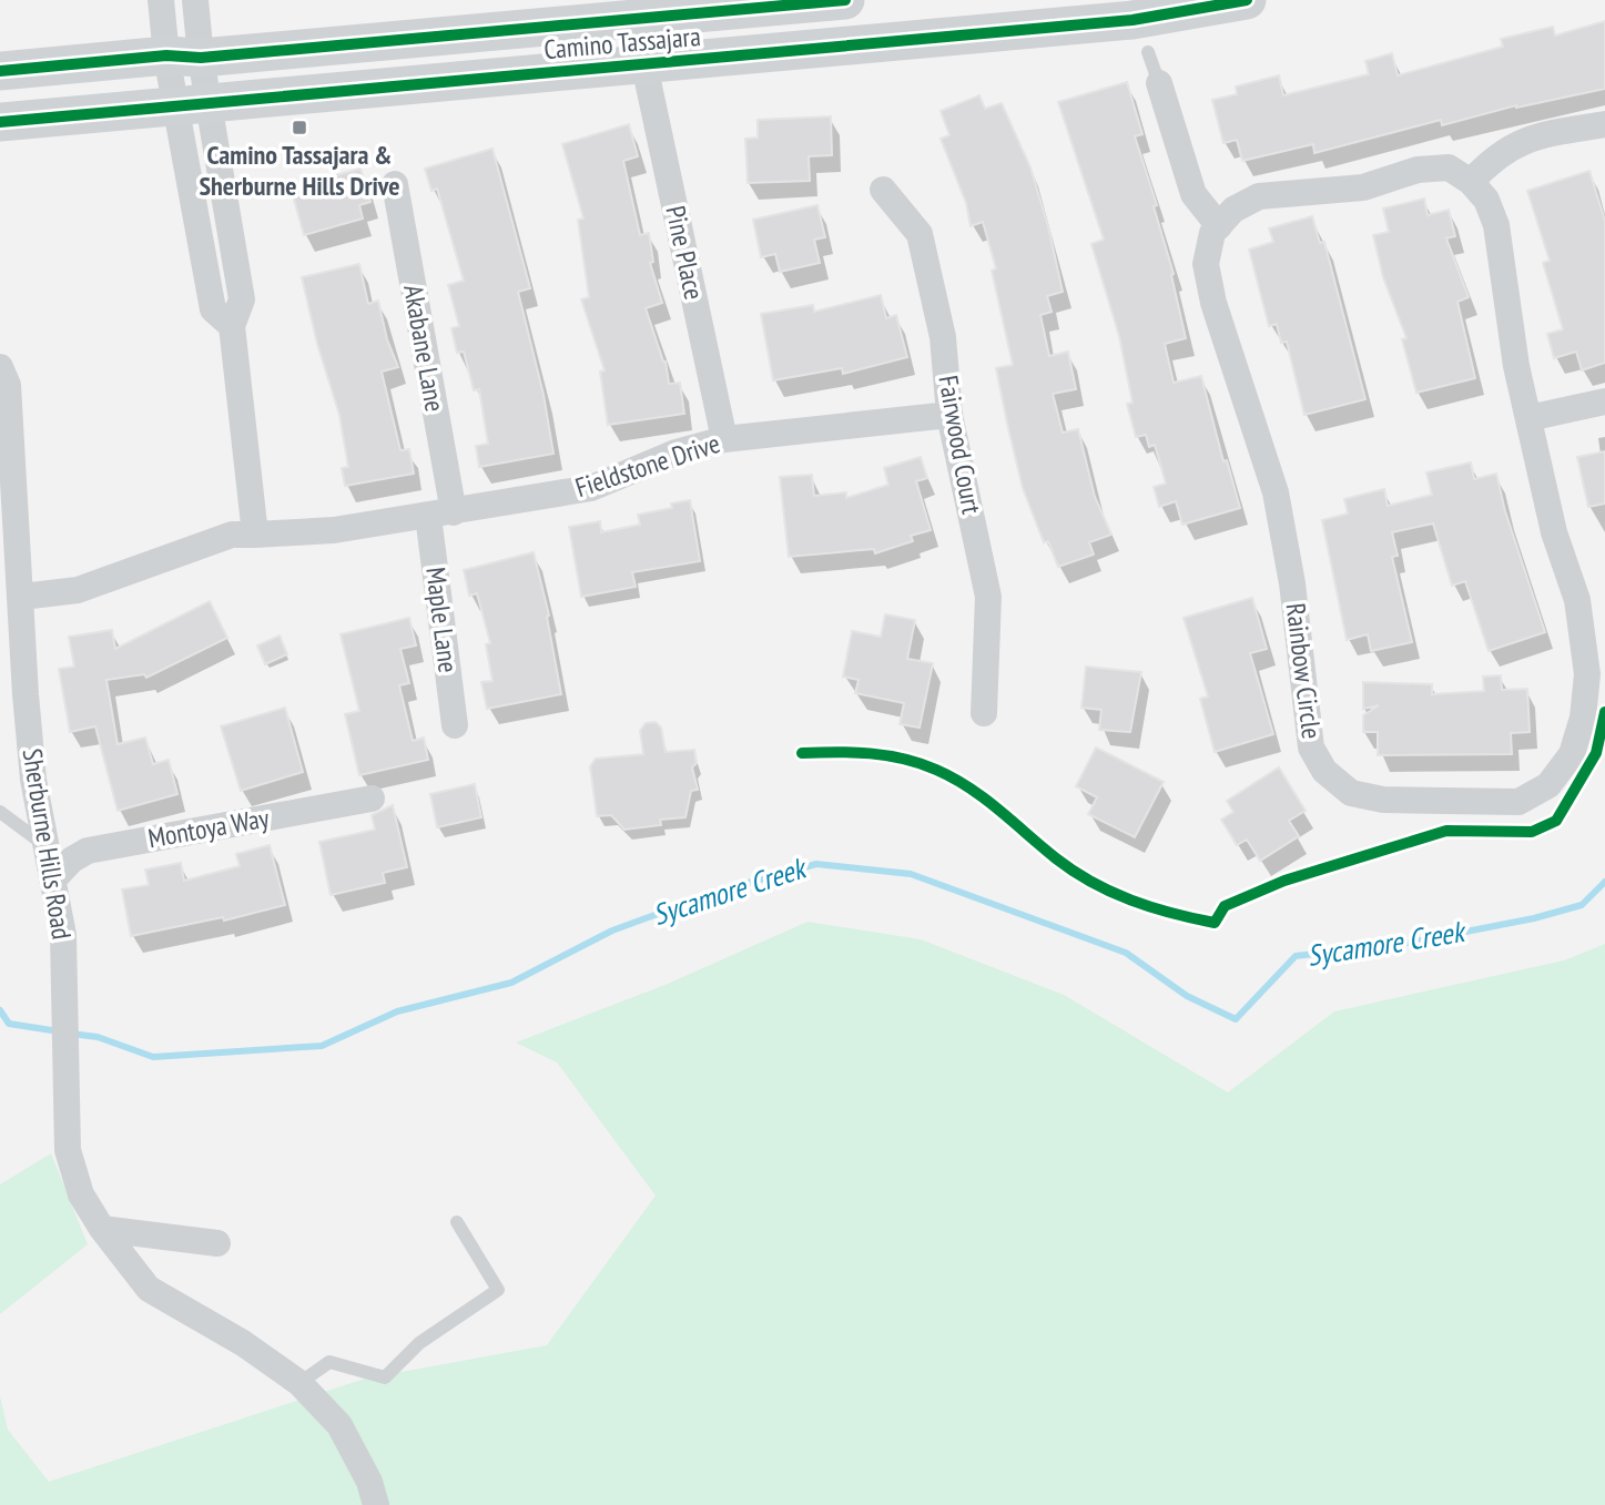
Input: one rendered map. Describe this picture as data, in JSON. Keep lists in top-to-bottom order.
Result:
{
  "streets": {
    "main road": ["Camino Tassajara"],
    "street": [
      "Pine Place",
      "Akabane Lane",
      "Fairwood Court",
      "Fieldstone Drive",
      "Maple Lane",
      "Rainbow Circle",
      "Montoya Way",
      "Sherburne Hills Road"
    ]
  },
  "crossings": [
    ["Camino Tassajara", "Pine Place"],
    ["Pine Place", "Fieldstone Drive"],
    ["Akabane Lane", "Fieldstone Drive"],
    ["Akabane Lane", "Maple Lane"],
    ["Fairwood Court", "Fieldstone Drive"],
    ["Fieldstone Drive", "Maple Lane"],
    ["Montoya Way", "Sherburne Hills Road"]
  ],
  "water": ["Sycamore Creek"],
  "places": {
    "transit": ["Camino Tassajara & Sherburne Hills Drive"]
  }
}
